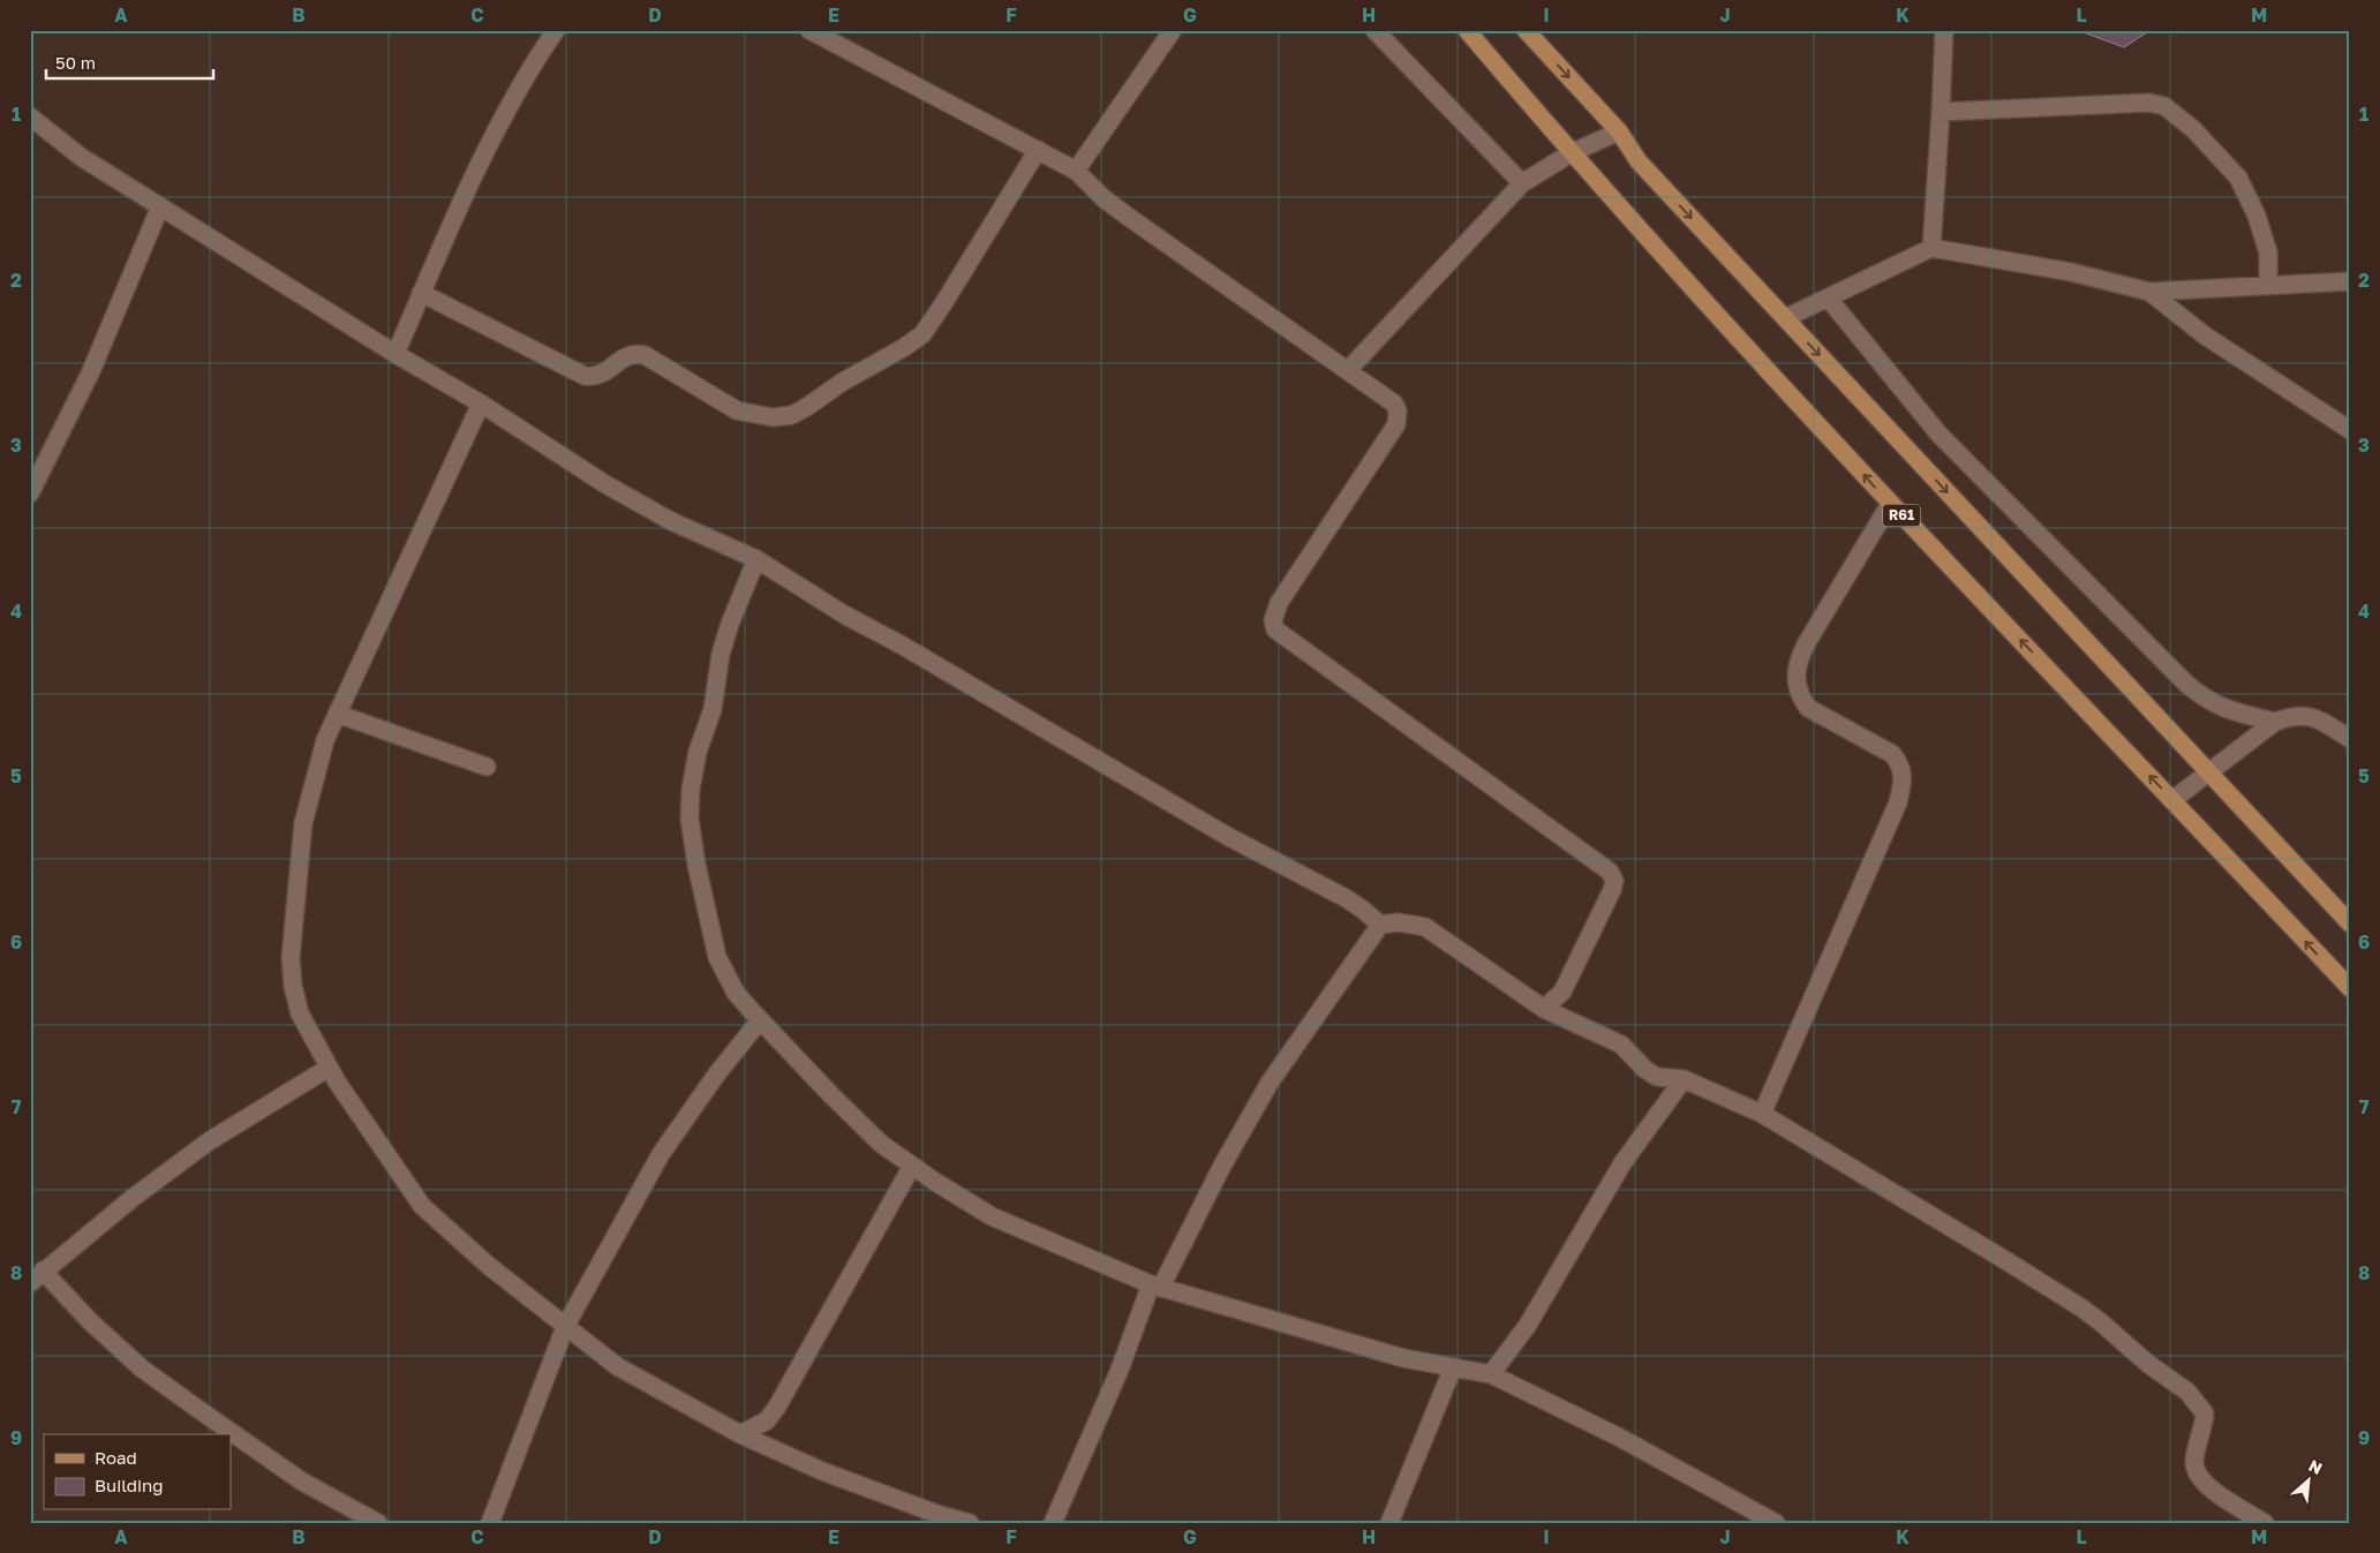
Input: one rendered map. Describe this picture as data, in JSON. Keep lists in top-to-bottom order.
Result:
{
  "streets": {
    "main road": ["R61"]
  },
  "legend": ["Road", "Building"],
  "scale_bar": "50 m",
  "north": "top right",
  "grid": {
    "columns": [
      "A",
      "B",
      "C",
      "D",
      "E",
      "F",
      "G",
      "H",
      "I",
      "J",
      "K",
      "L",
      "M"
    ],
    "rows": [
      "1",
      "2",
      "3",
      "4",
      "5",
      "6",
      "7",
      "8",
      "9"
    ]
  }
}
